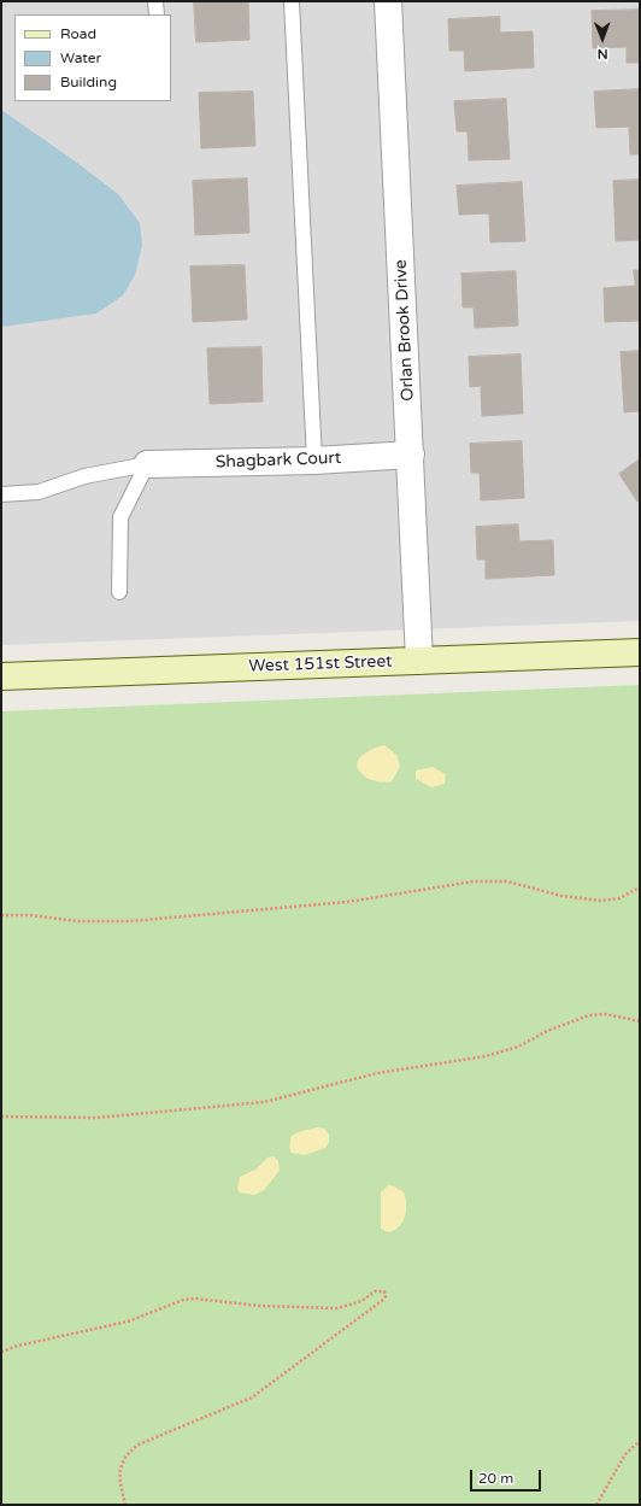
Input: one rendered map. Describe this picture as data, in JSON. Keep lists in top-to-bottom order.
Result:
{
  "streets": {
    "street": ["Orlan Brook Drive", "Shagbark Court", "West 151st Street"]
  },
  "crossings": [
    ["Orlan Brook Drive", "Shagbark Court"],
    ["Orlan Brook Drive", "West 151st Street"]
  ],
  "legend": ["Road", "Water", "Building"],
  "scale_bar": "20 m",
  "north": "bottom"
}
